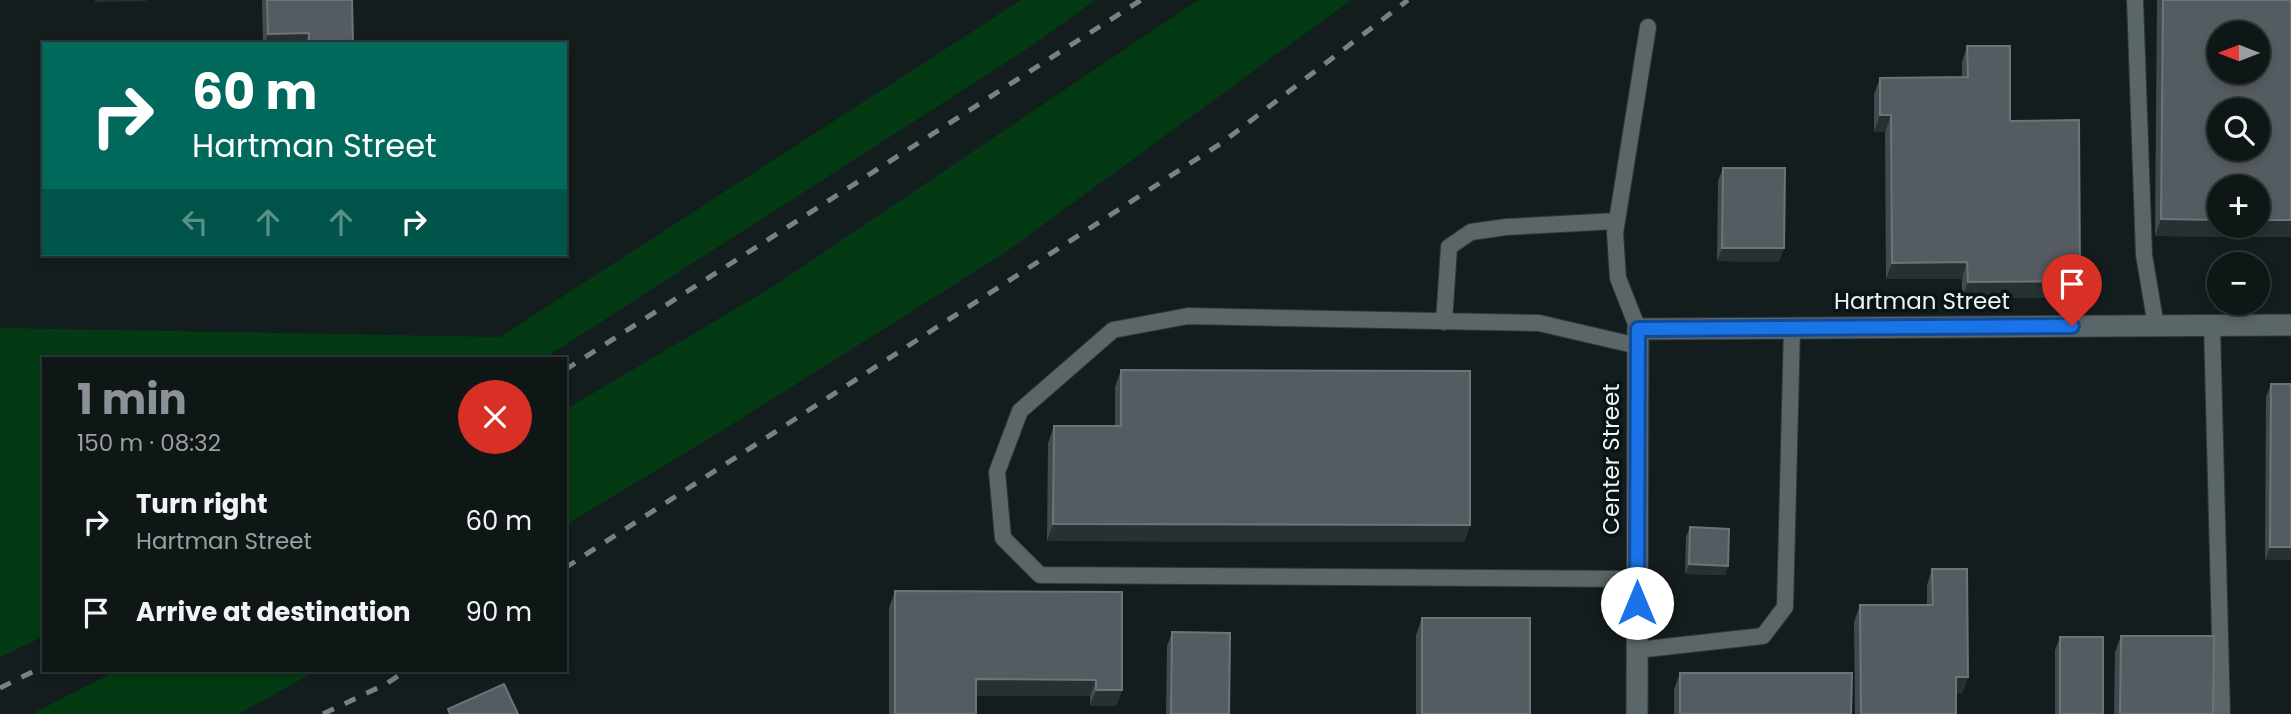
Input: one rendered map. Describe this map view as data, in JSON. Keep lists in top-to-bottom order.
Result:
{
  "streets": {
    "street": ["Hartman Street", "Center Street"]
  },
  "crossings": [
    ["Hartman Street", "Center Street"]
  ],
  "north": "left",
  "page": {
    "map_buttons": ["+", "−"],
    "turn": ["60 m", "Hartman Street"],
    "heading": ["1 min", "150 m · 08:32"],
    "list": [
      {
        "name": "Turn right",
        "note": "Hartman Street",
        "value": "60 m"
      },
      {
        "name": "Arrive at destination",
        "value": "90 m"
      }
    ]
  }
}
